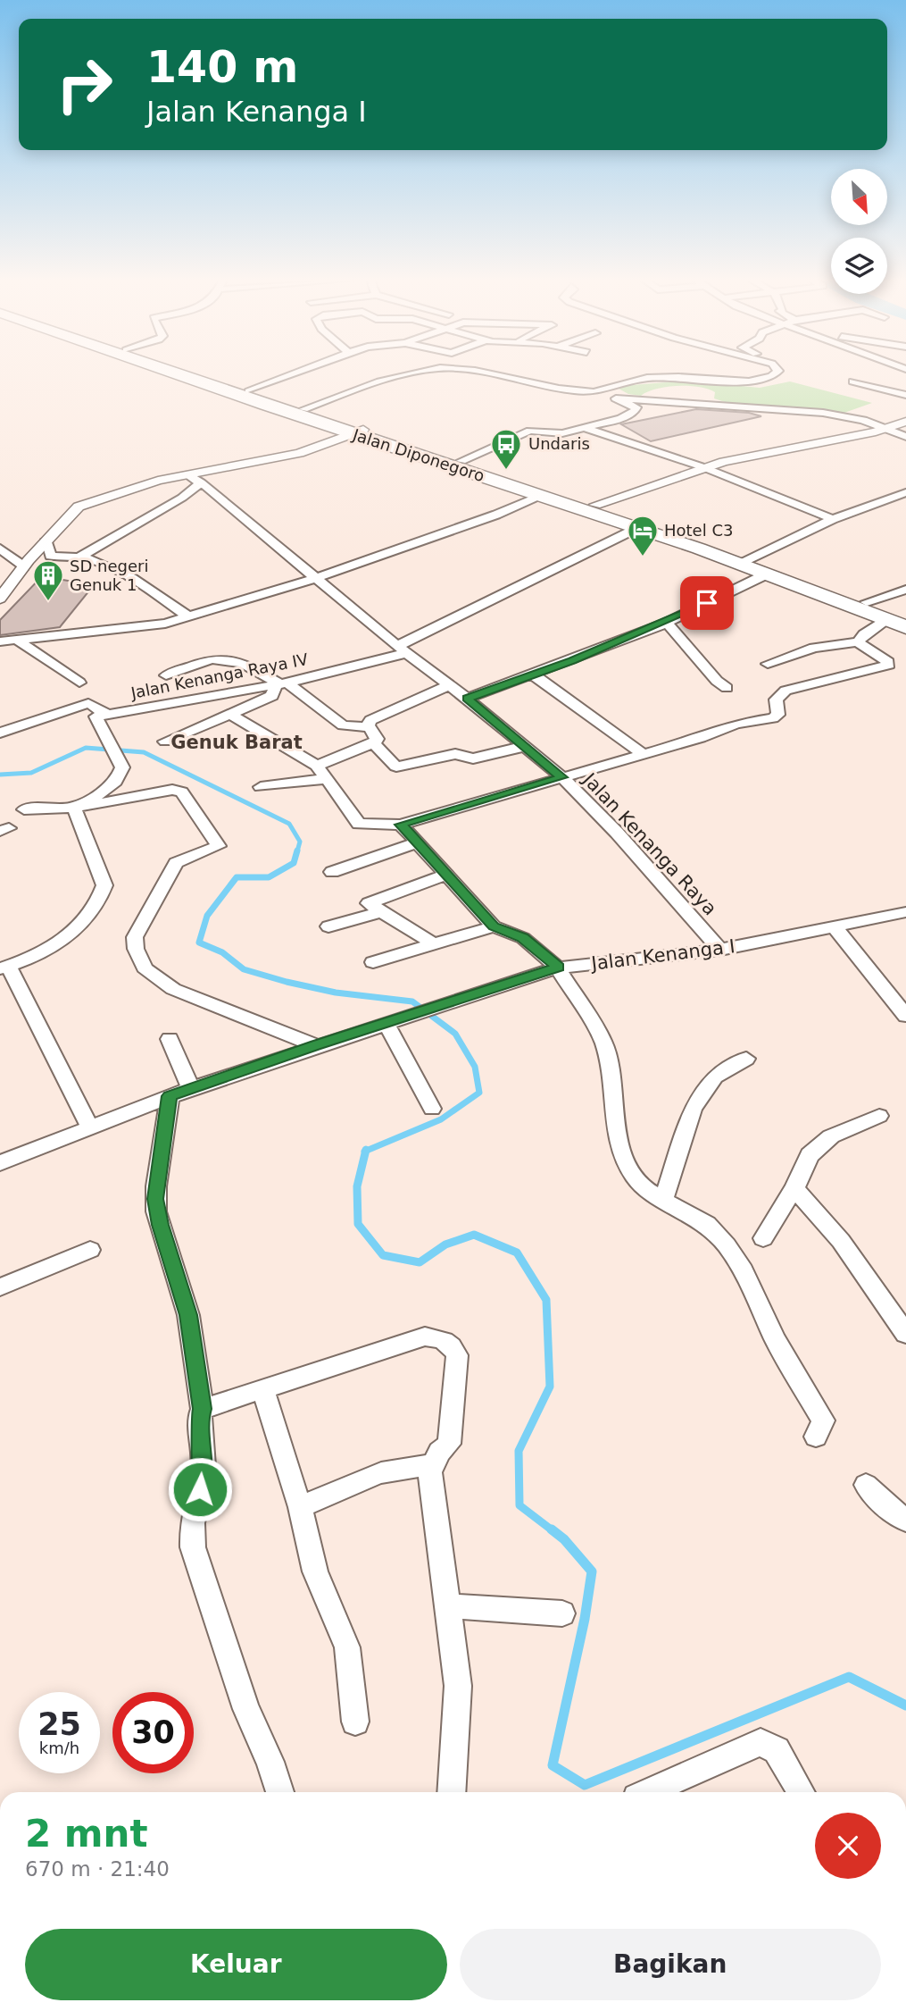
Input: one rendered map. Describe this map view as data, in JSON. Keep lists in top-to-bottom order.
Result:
{
  "streets": {
    "highway": ["Jalan Diponegoro"],
    "street": ["Jalan Kenanga Raya IV", "Jalan Kenanga Raya", "Jalan Kenanga I"]
  },
  "crossings": [
    ["Jalan Diponegoro", "Jalan Kenanga Raya IV"],
    ["Jalan Kenanga Raya IV", "Jalan Kenanga Raya"],
    ["Jalan Kenanga Raya", "Jalan Kenanga I"]
  ],
  "districts": ["Genuk Barat"],
  "places": {
    "bus stop": ["Undaris"],
    "hotel": ["Hotel C3"],
    "building": ["SD negeri Genuk 1"]
  },
  "north": "bottom right",
  "page": {
    "turn": ["140 m", "Jalan Kenanga I"],
    "speed": "25 km/h",
    "limit": "30",
    "heading": ["2 mnt", "670 m · 21:40"],
    "buttons": ["Keluar", "Bagikan"]
  }
}
